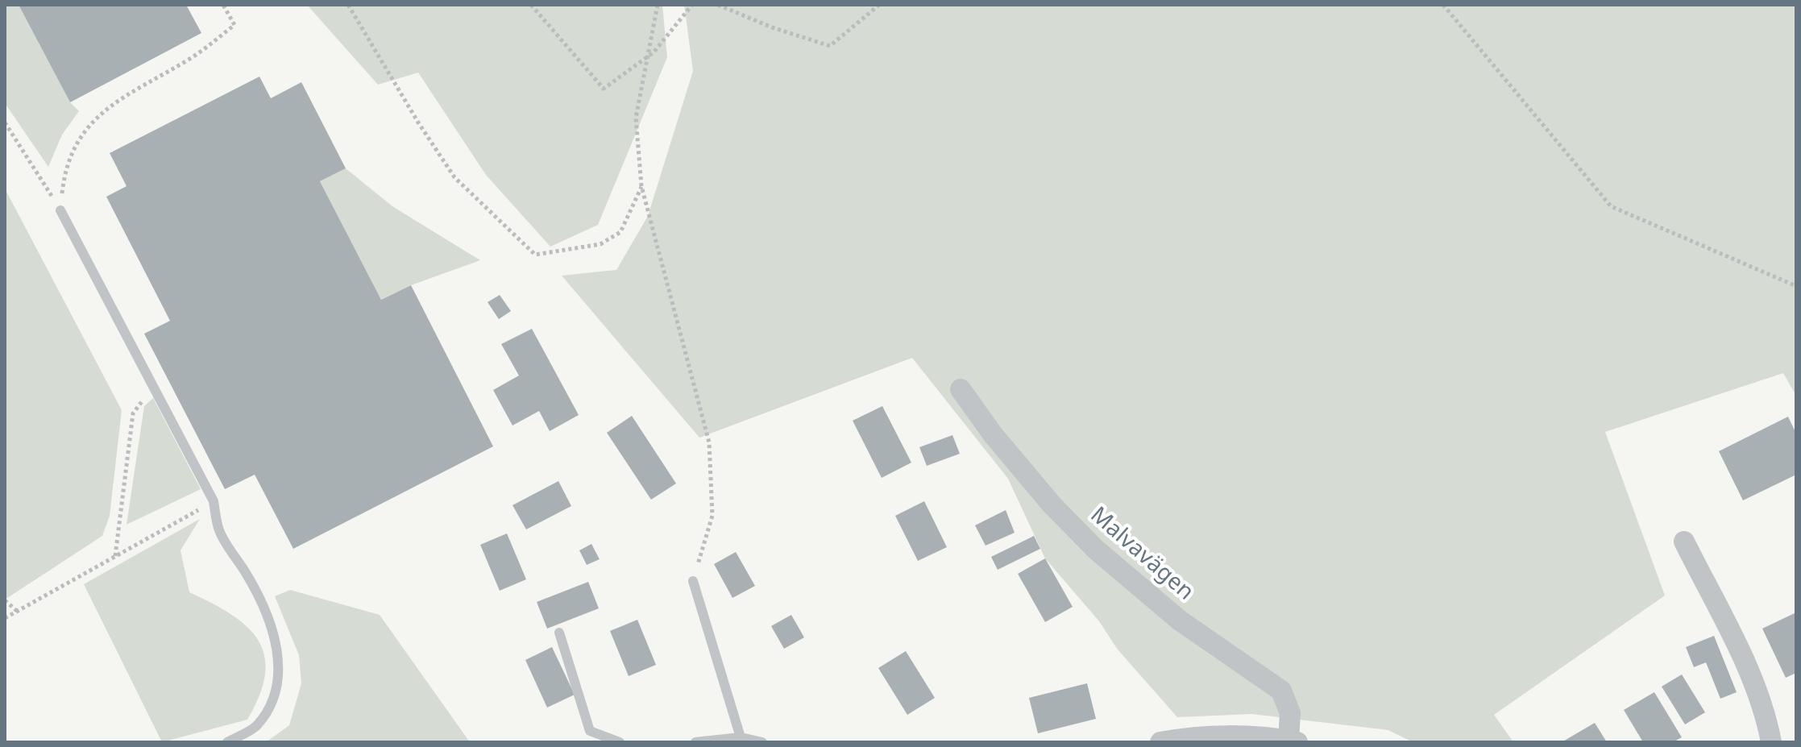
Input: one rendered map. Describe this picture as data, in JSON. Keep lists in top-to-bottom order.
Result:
{
  "streets": {
    "street": ["Malvavägen"]
  }
}
